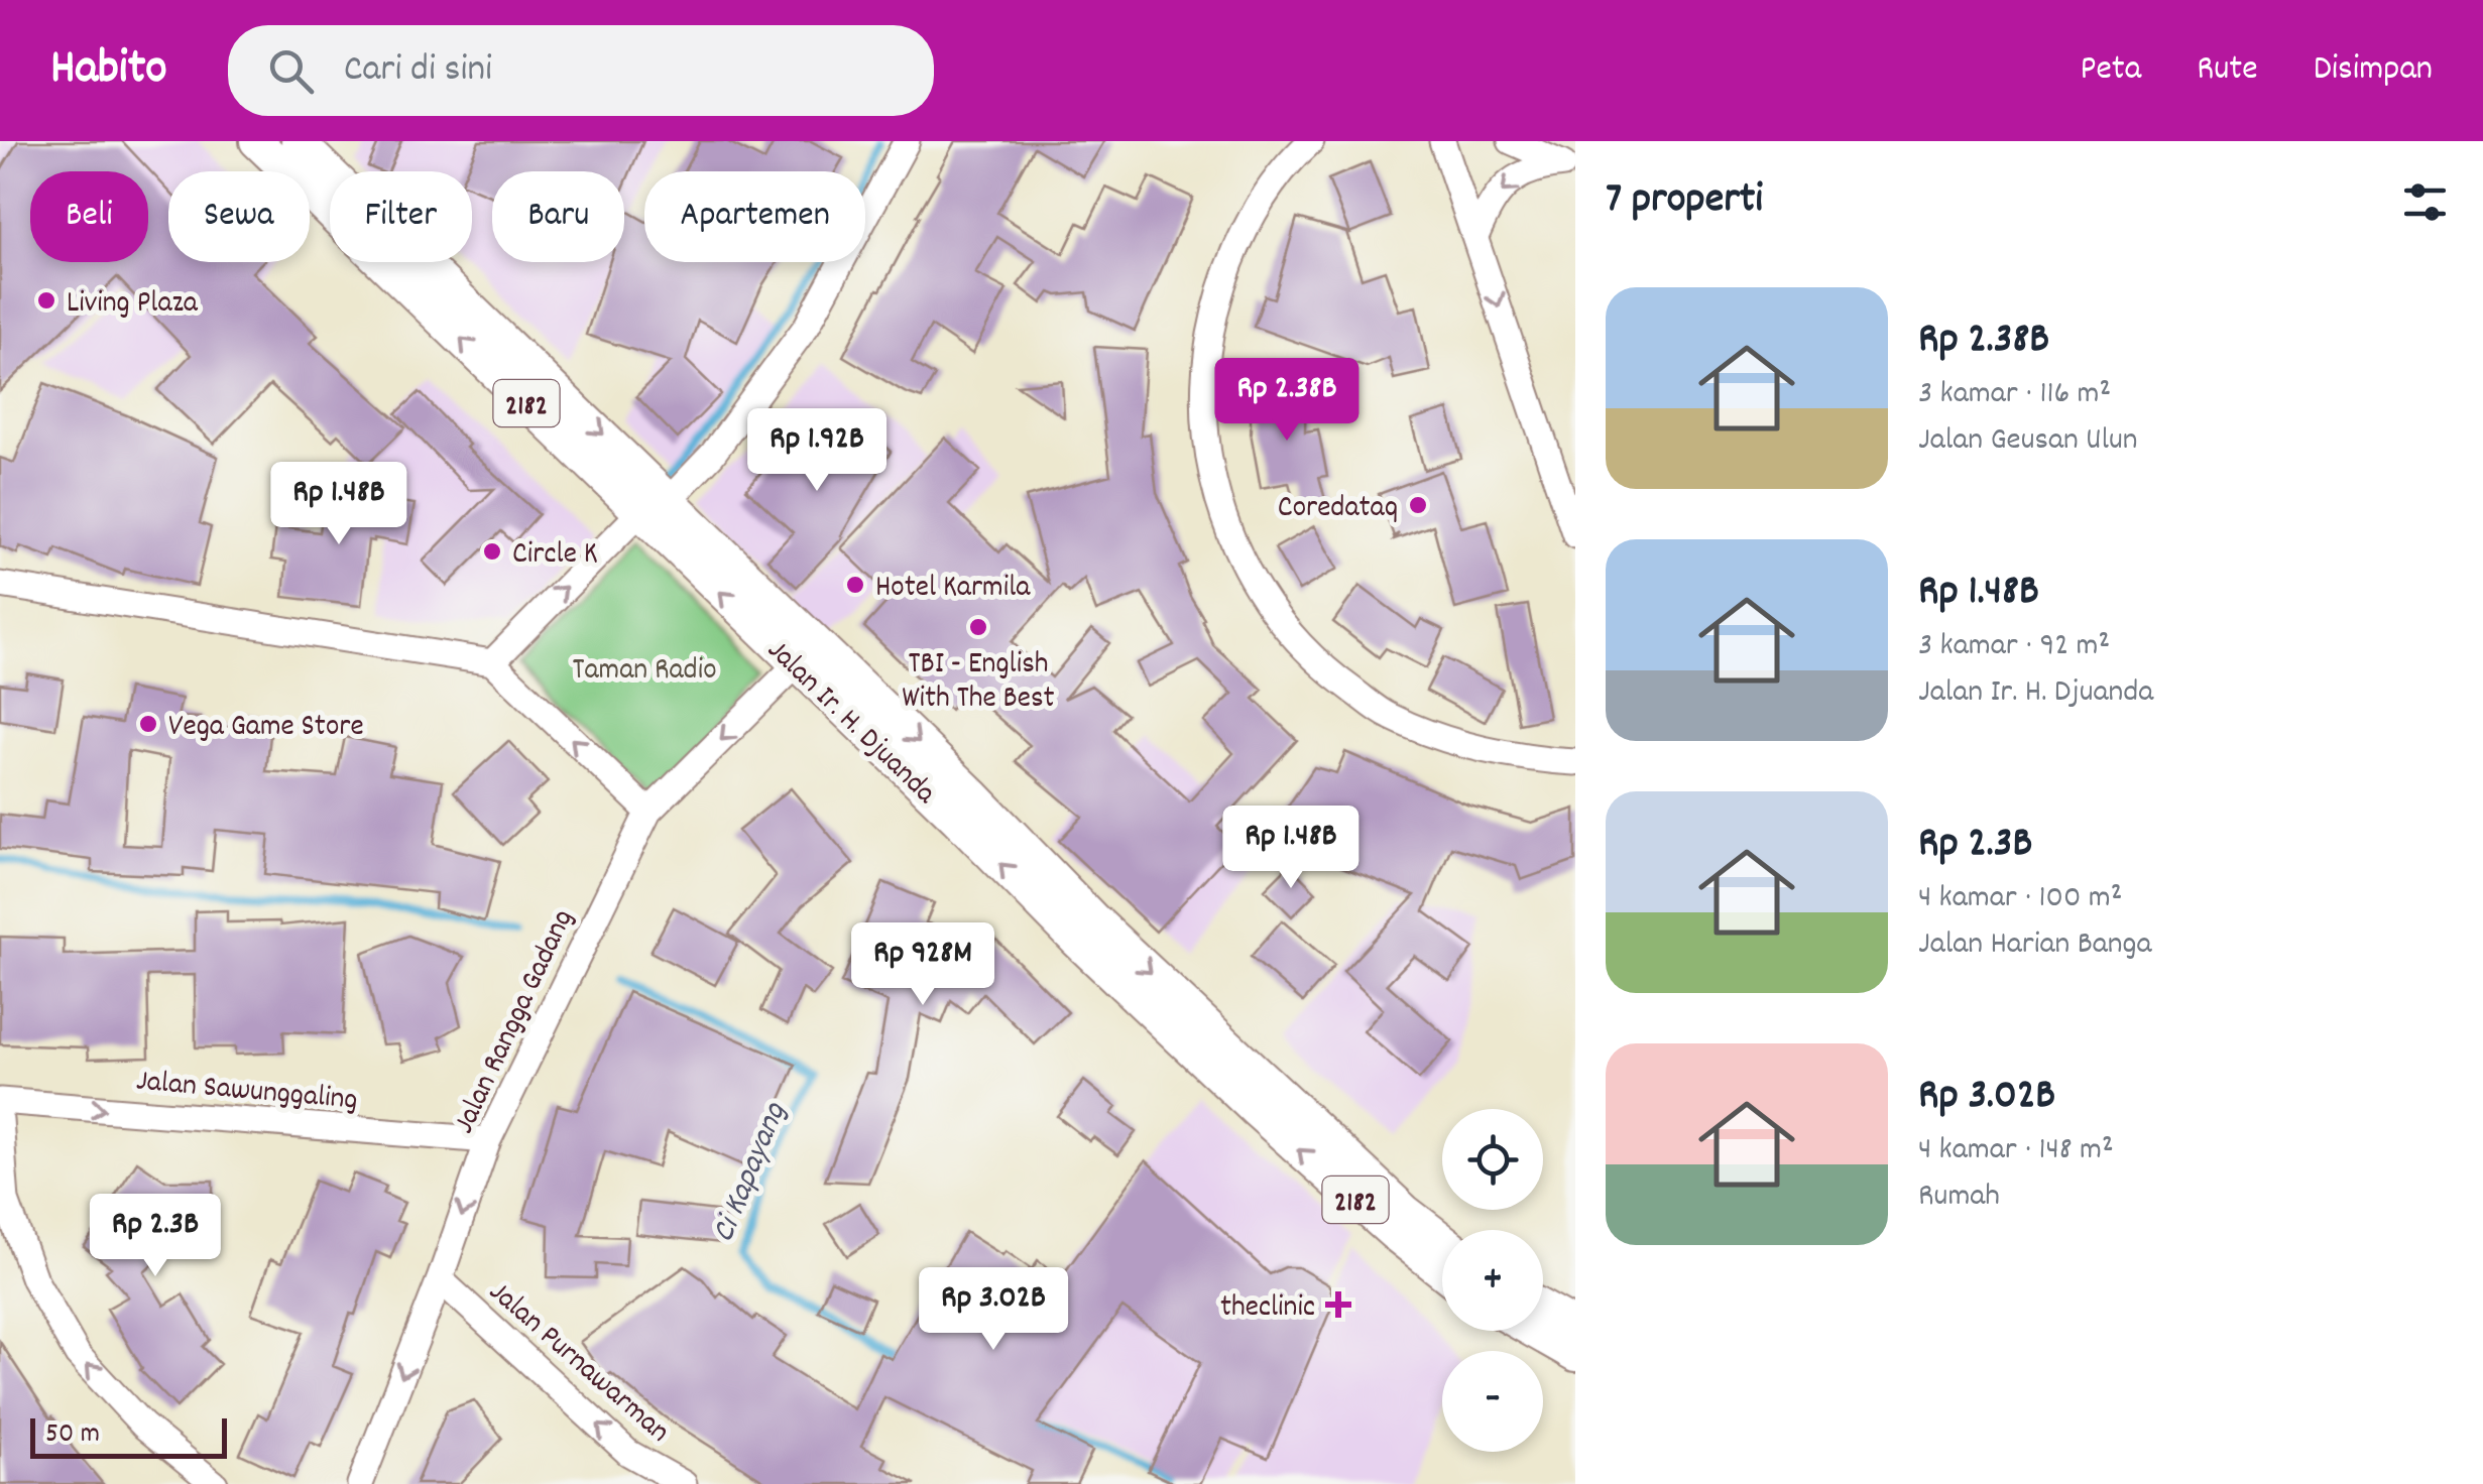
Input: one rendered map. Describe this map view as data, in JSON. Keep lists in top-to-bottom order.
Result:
{
  "streets": {
    "main road": ["2182", "Jalan Ir. H. Djuanda"],
    "street": ["Jalan Rangga Gadang", "Jalan Sawunggaling", "Jalan Purnawarman"]
  },
  "crossings": [
    ["Jalan Ir. H. Djuanda", "Jalan Rangga Gadang"],
    ["Jalan Rangga Gadang", "Jalan Sawunggaling"],
    ["Jalan Rangga Gadang", "Jalan Purnawarman"]
  ],
  "one_way": ["Jalan Sawunggaling", "Jalan Purnawarman"],
  "water": ["Ci Kapayang"],
  "parks": ["Taman Radio"],
  "places": {
    "other": [
      "Living Plaza",
      "Coredataq",
      "Circle K",
      "Hotel Karmila",
      "TBI - English With The Best",
      "Vega Game Store"
    ],
    "health": ["theclinic"]
  },
  "scale_bar": "50 m",
  "page": {
    "header": "Habito",
    "search": "Cari di sini",
    "nav": ["Peta", "Rute", "Disimpan"],
    "heading": "7 properti",
    "chip": [
      "Beli",
      "Sewa",
      "Filter",
      "Baru",
      "Apartemen"
    ],
    "list": [
      {
        "name": "Rp 2.38B",
        "note": "3 kamar · 116 m² · Jalan Geusan Ulun"
      },
      {
        "name": "Rp 1.48B",
        "note": "3 kamar · 92 m² · Jalan Ir. H. Djuanda"
      },
      {
        "name": "Rp 2.3B",
        "note": "4 kamar · 100 m² · Jalan Harian Banga"
      },
      {
        "name": "Rp 3.02B",
        "note": "4 kamar · 148 m² · Rumah"
      }
    ],
    "price": [
      "Rp 2.38B",
      "Rp 1.92B",
      "Rp 1.48B",
      "Rp 1.48B",
      "Rp 928M",
      "Rp 2.3B",
      "Rp 3.02B"
    ],
    "map_buttons": ["+", "−"],
    "scale": "50 m"
  }
}
